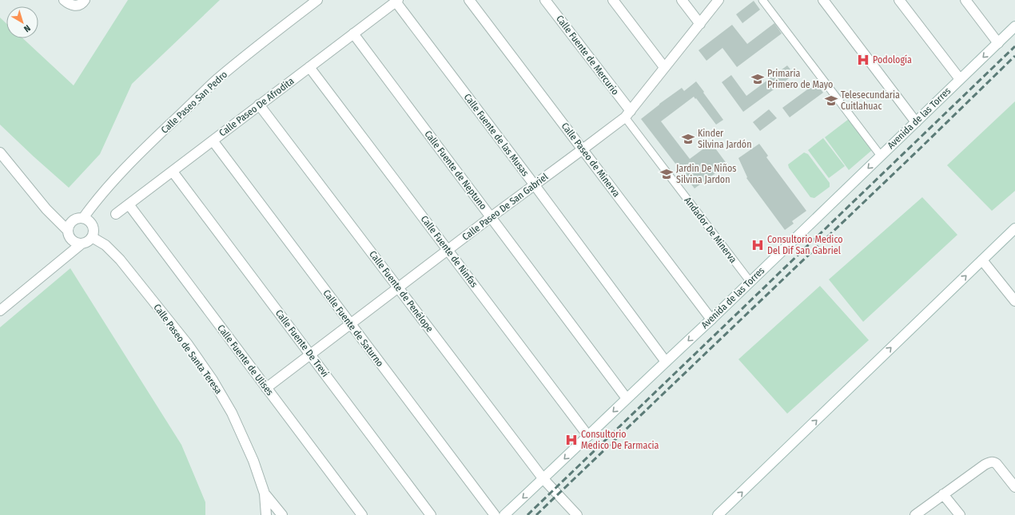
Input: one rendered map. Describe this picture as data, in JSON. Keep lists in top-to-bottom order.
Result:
{
  "streets": {
    "street": [
      "Calle Fuente de Mercurio",
      "Calle Paseo San Pedro",
      "Calle Paseo De Afrodita",
      "Avenida de las Torres",
      "Calle Fuente de las Musas",
      "Calle Paseo de Minerva",
      "Calle Fuente de Neptuno",
      "Calle Paseo De San Gabriel",
      "Andador De Minerva",
      "Calle Fuente de Ninfas",
      "Calle Fuente de Penélope",
      "Calle Fuente de Saturno",
      "Calle Fuente De Trevi",
      "Calle Paseo de Santa Teresa",
      "Calle Fuente de Ulises"
    ]
  },
  "crossings": [
    ["Calle Fuente de Mercurio", "Calle Paseo De San Gabriel"],
    ["Calle Fuente de Mercurio", "Andador De Minerva"],
    ["Calle Paseo San Pedro", "Calle Paseo de Santa Teresa"],
    ["Calle Paseo De Afrodita", "Calle Fuente de las Musas"],
    ["Calle Paseo De Afrodita", "Calle Fuente de Neptuno"],
    ["Calle Paseo De Afrodita", "Calle Fuente de Ninfas"],
    ["Calle Paseo De Afrodita", "Calle Fuente de Penélope"],
    ["Calle Paseo De Afrodita", "Calle Fuente de Saturno"],
    ["Calle Paseo De Afrodita", "Calle Fuente De Trevi"],
    ["Calle Paseo De Afrodita", "Calle Fuente de Ulises"],
    ["Avenida de las Torres", "Calle Fuente de las Musas"],
    ["Avenida de las Torres", "Calle Paseo de Minerva"],
    ["Avenida de las Torres", "Calle Fuente de Neptuno"],
    ["Avenida de las Torres", "Andador De Minerva"],
    ["Avenida de las Torres", "Calle Fuente de Ninfas"],
    ["Avenida de las Torres", "Calle Fuente de Penélope"],
    ["Calle Fuente de las Musas", "Calle Paseo De San Gabriel"],
    ["Calle Paseo de Minerva", "Calle Paseo De San Gabriel"],
    ["Calle Fuente de Neptuno", "Calle Paseo De San Gabriel"],
    ["Calle Paseo De San Gabriel", "Andador De Minerva"],
    ["Calle Paseo De San Gabriel", "Calle Fuente de Ninfas"],
    ["Calle Paseo De San Gabriel", "Calle Fuente de Penélope"],
    ["Calle Paseo De San Gabriel", "Calle Fuente de Saturno"],
    ["Calle Paseo De San Gabriel", "Calle Fuente De Trevi"],
    ["Calle Paseo De San Gabriel", "Calle Fuente de Ulises"]
  ],
  "one_way": ["Avenida de las Torres"],
  "places": {
    "hospital": ["Podología", "Consultorio Medico Del Dif San Gabriel", "Consultorio Medico De Farmacia"],
    "school or university": [
      "Primaria Primero de Mayo",
      "Telesecundaria Cuitlahuac",
      "Kinder Silvina Jardón",
      "Jardin De Niños Silvina Jardon"
    ]
  },
  "north": "bottom right"
}
